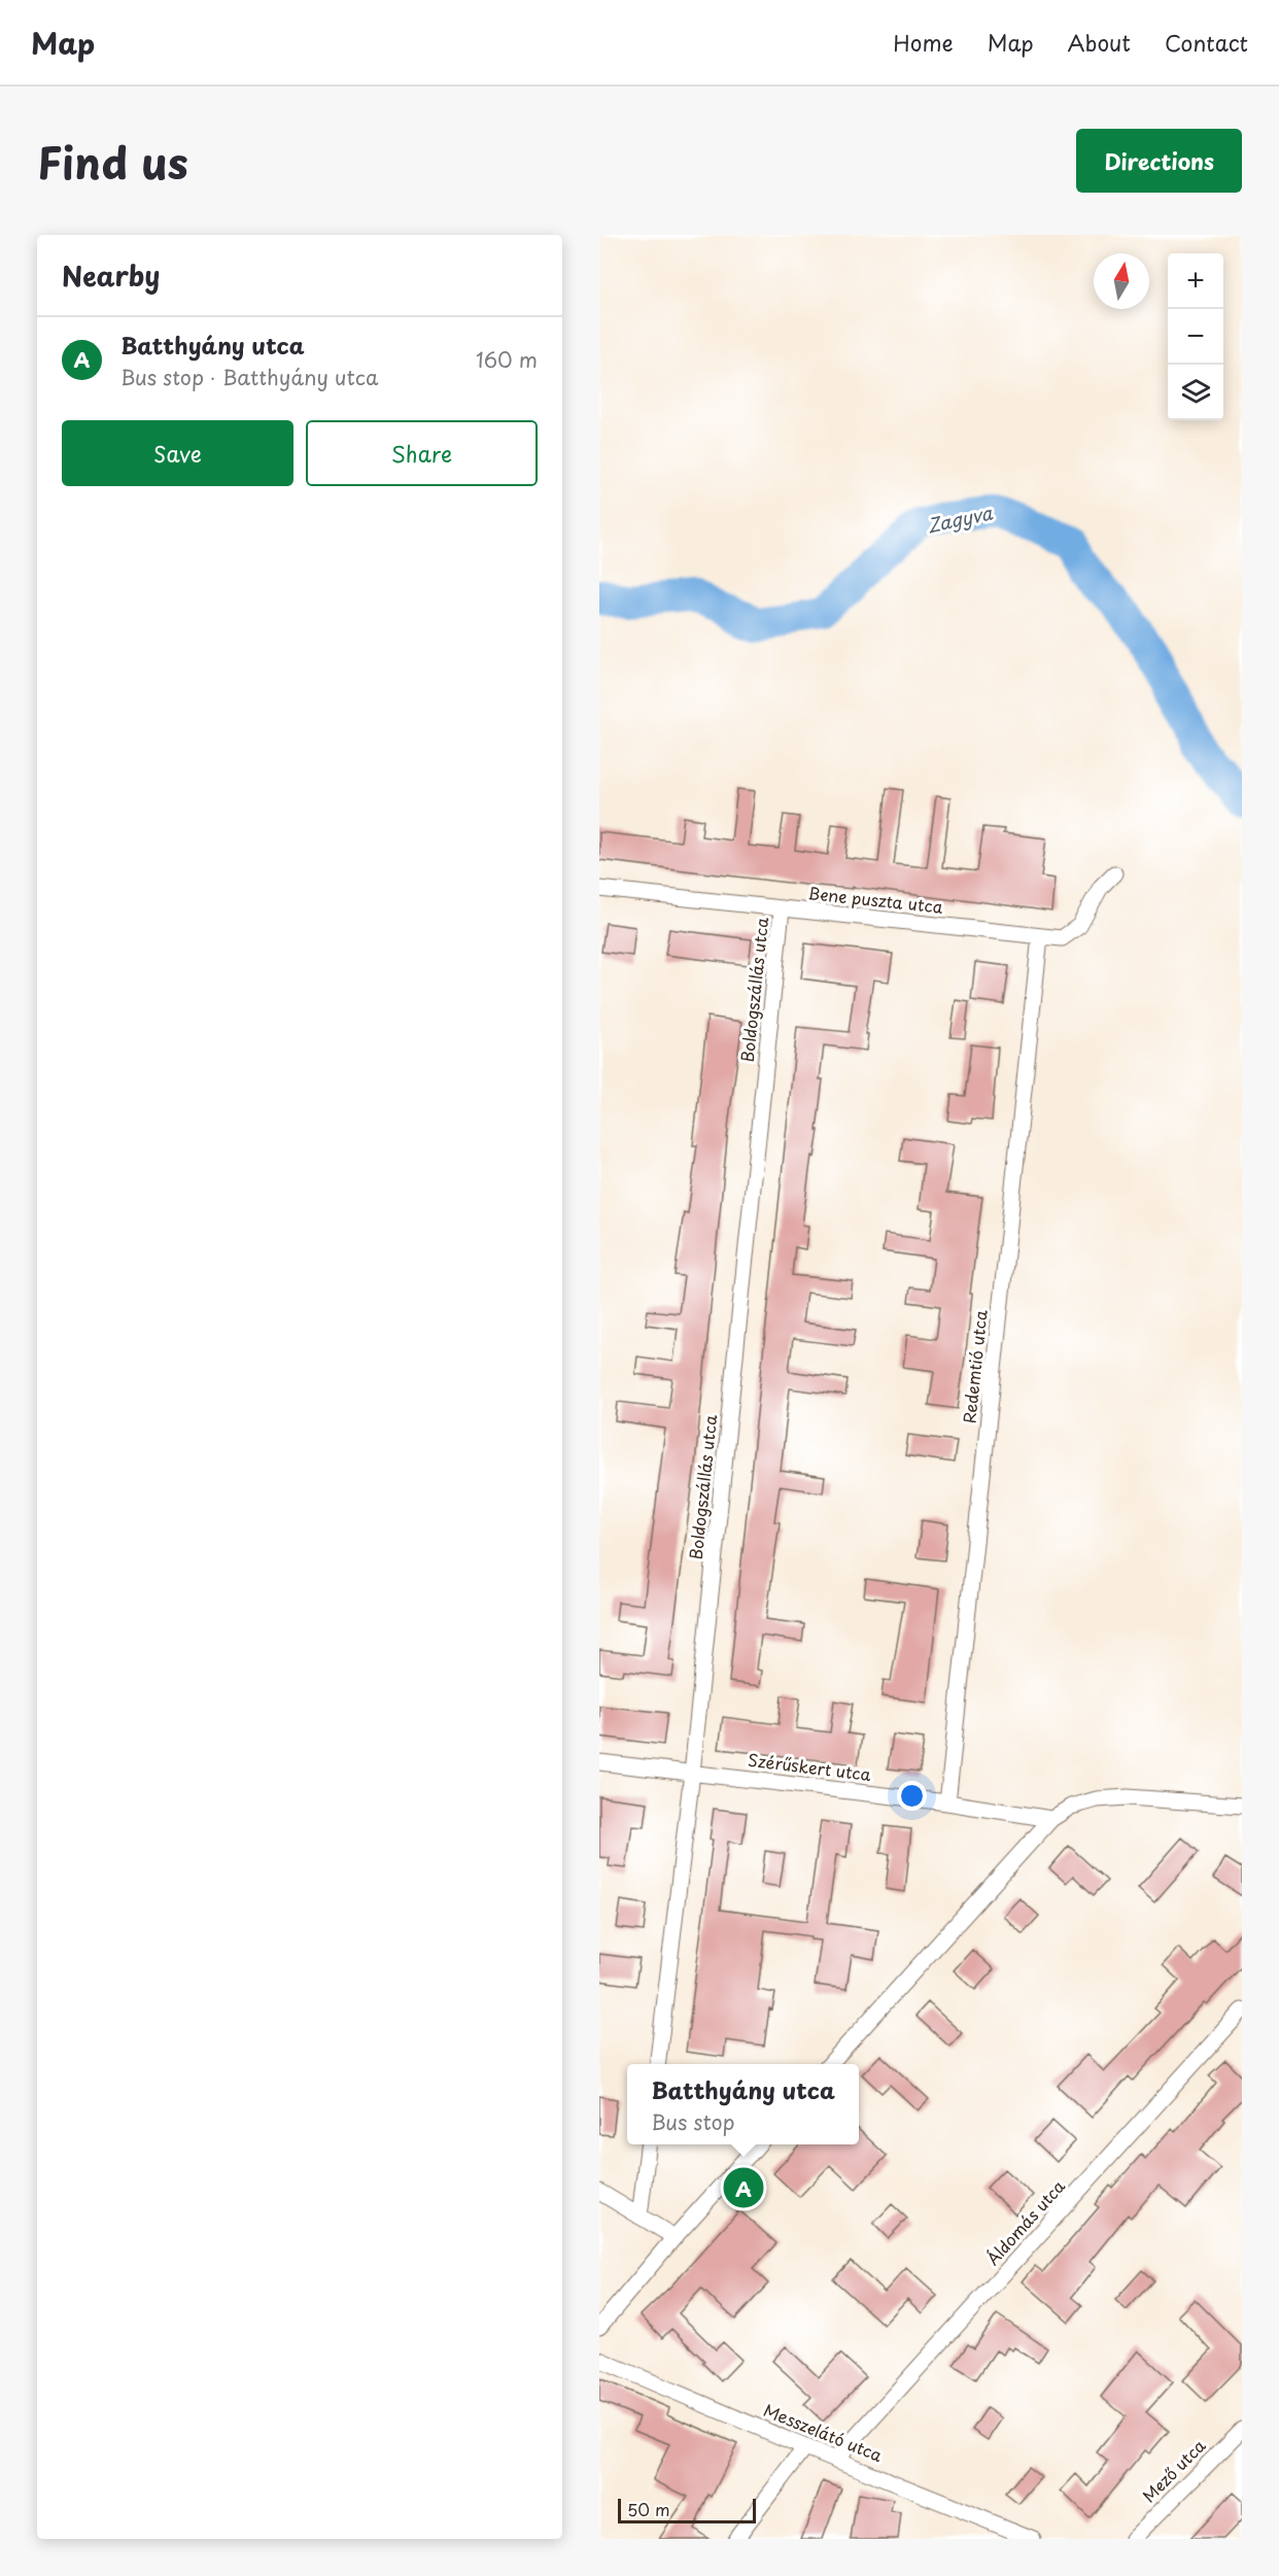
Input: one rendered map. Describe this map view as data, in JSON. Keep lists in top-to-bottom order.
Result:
{
  "streets": {
    "street": [
      "Bene puszta utca",
      "Boldogszállás utca",
      "Redemtió utca",
      "Szérűskert utca",
      "Áldomás utca",
      "Messzelátó utca",
      "Mező utca"
    ]
  },
  "crossings": [
    ["Bene puszta utca", "Boldogszállás utca"],
    ["Bene puszta utca", "Redemtió utca"],
    ["Boldogszállás utca", "Szérűskert utca"],
    ["Redemtió utca", "Szérűskert utca"],
    ["Áldomás utca", "Messzelátó utca"]
  ],
  "water": ["Zagyva"],
  "scale_bar": "50 m",
  "north": "top",
  "page": {
    "header": "Map",
    "nav": [
      "Home",
      "Map",
      "About",
      "Contact"
    ],
    "title": "Find us",
    "buttons": [
      "Directions",
      ["Save", "Share"]
    ],
    "heading": "Nearby",
    "map_buttons": ["+", "−"],
    "list": [
      {
        "mark": "A",
        "name": "Batthyány utca",
        "note": "Bus stop · Batthyány utca",
        "value": "160 m"
      }
    ],
    "popup": ["Batthyány utca", "Bus stop"],
    "pins": "A",
    "scale": "50 m"
  }
}
